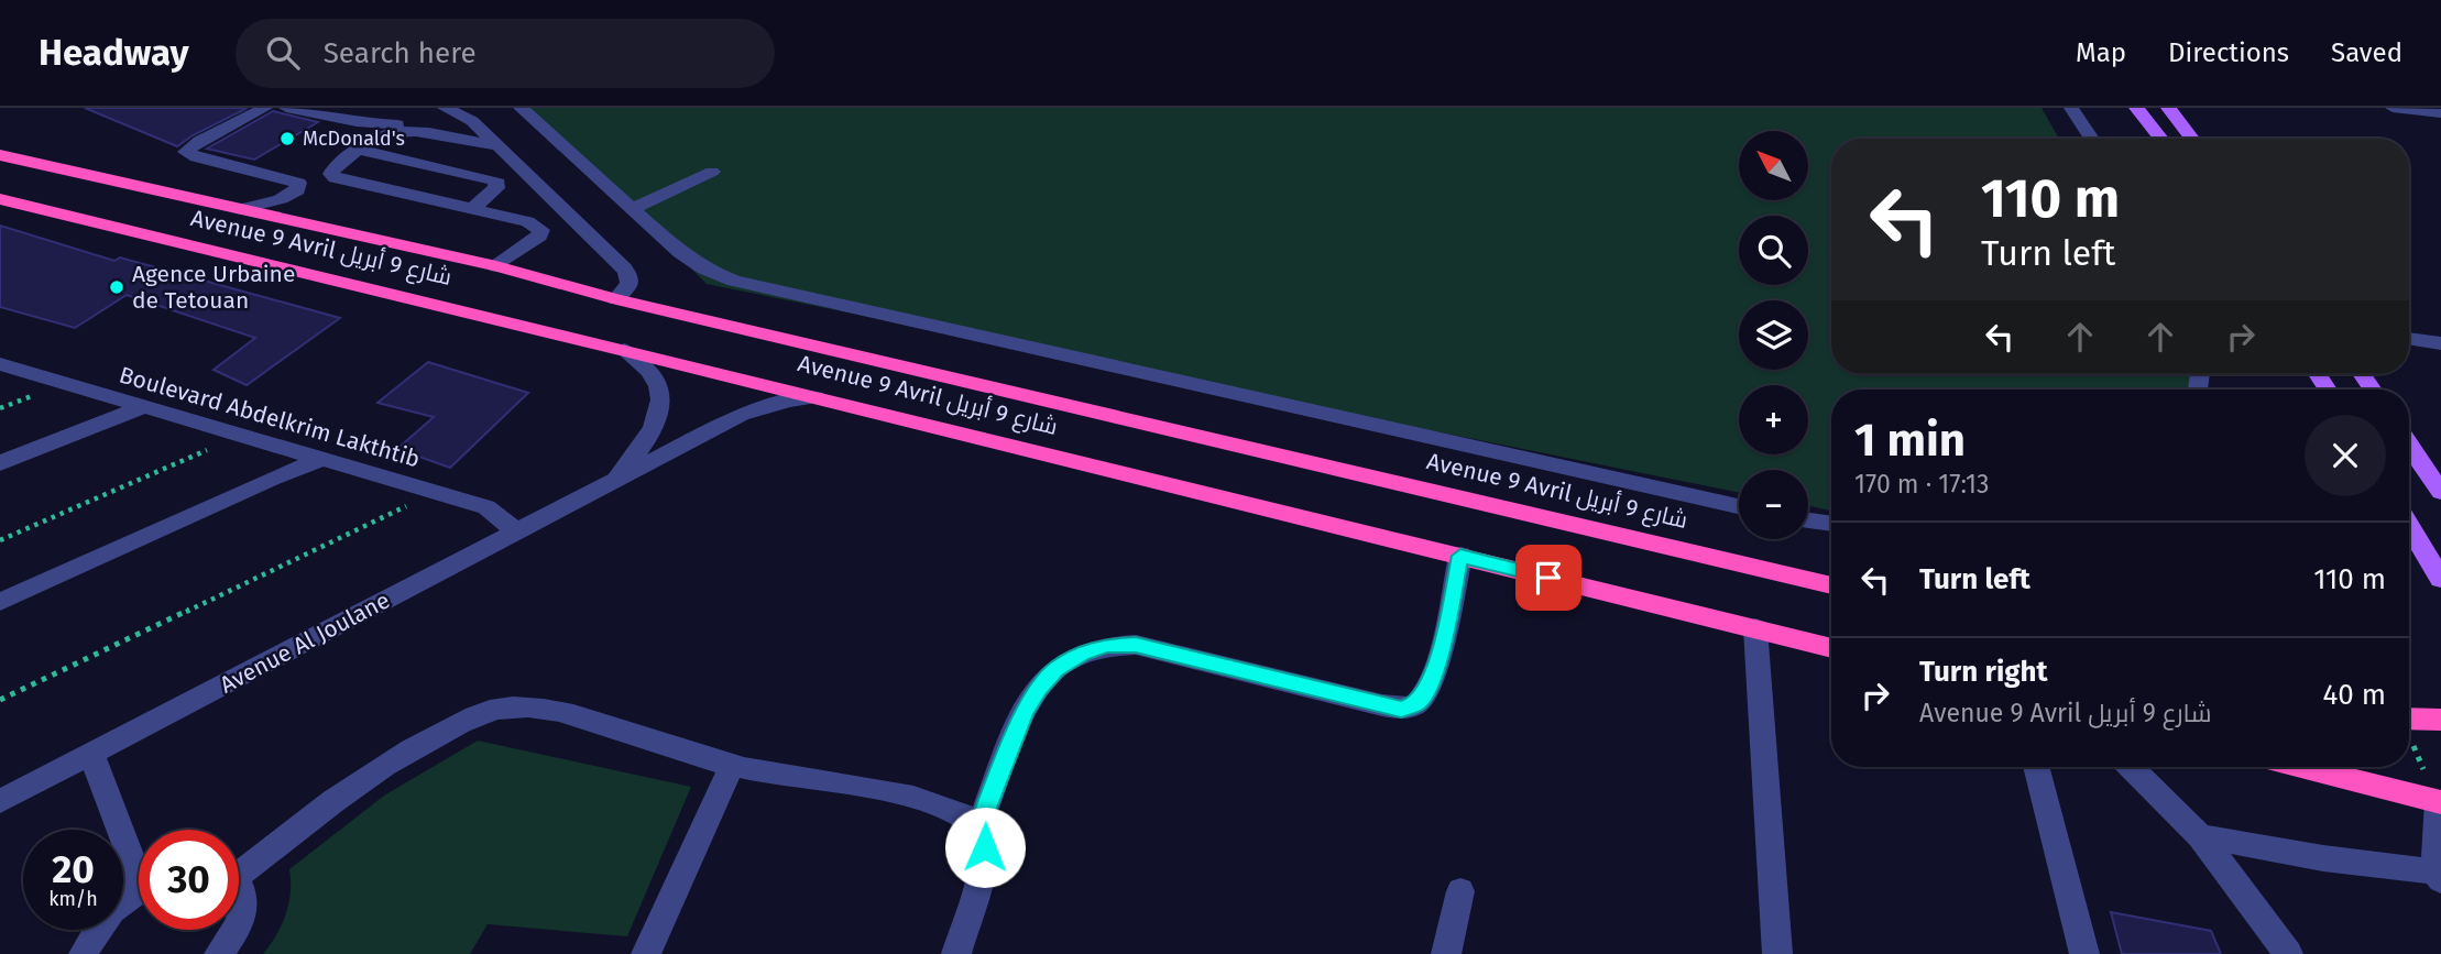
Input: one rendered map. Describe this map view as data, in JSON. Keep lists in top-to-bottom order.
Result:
{
  "streets": {
    "highway": ["Avenue 9 Avril شارع 9 أبريل"],
    "street": ["Boulevard Abdelkrim Lakthtib", "Avenue Al Joulane"]
  },
  "crossings": [
    ["Avenue 9 Avril شارع 9 أبريل", "Avenue Al Joulane"],
    ["Boulevard Abdelkrim Lakthtib", "Avenue Al Joulane"]
  ],
  "places": ["McDonald's", "Agence Urbaine de Tetouan"],
  "north": "top left",
  "page": {
    "header": "Headway",
    "search": "Search here",
    "nav": ["Map", "Directions", "Saved"],
    "map_buttons": ["+", "−"],
    "turn": ["110 m", "Turn left"],
    "heading": ["1 min", "170 m · 17:13"],
    "list": [
      {
        "name": "Turn left",
        "value": "110 m"
      },
      {
        "name": "Turn right",
        "note": "Avenue 9 Avril شارع 9 أبريل",
        "value": "40 m"
      }
    ],
    "speed": "20 km/h",
    "limit": "30"
  }
}
